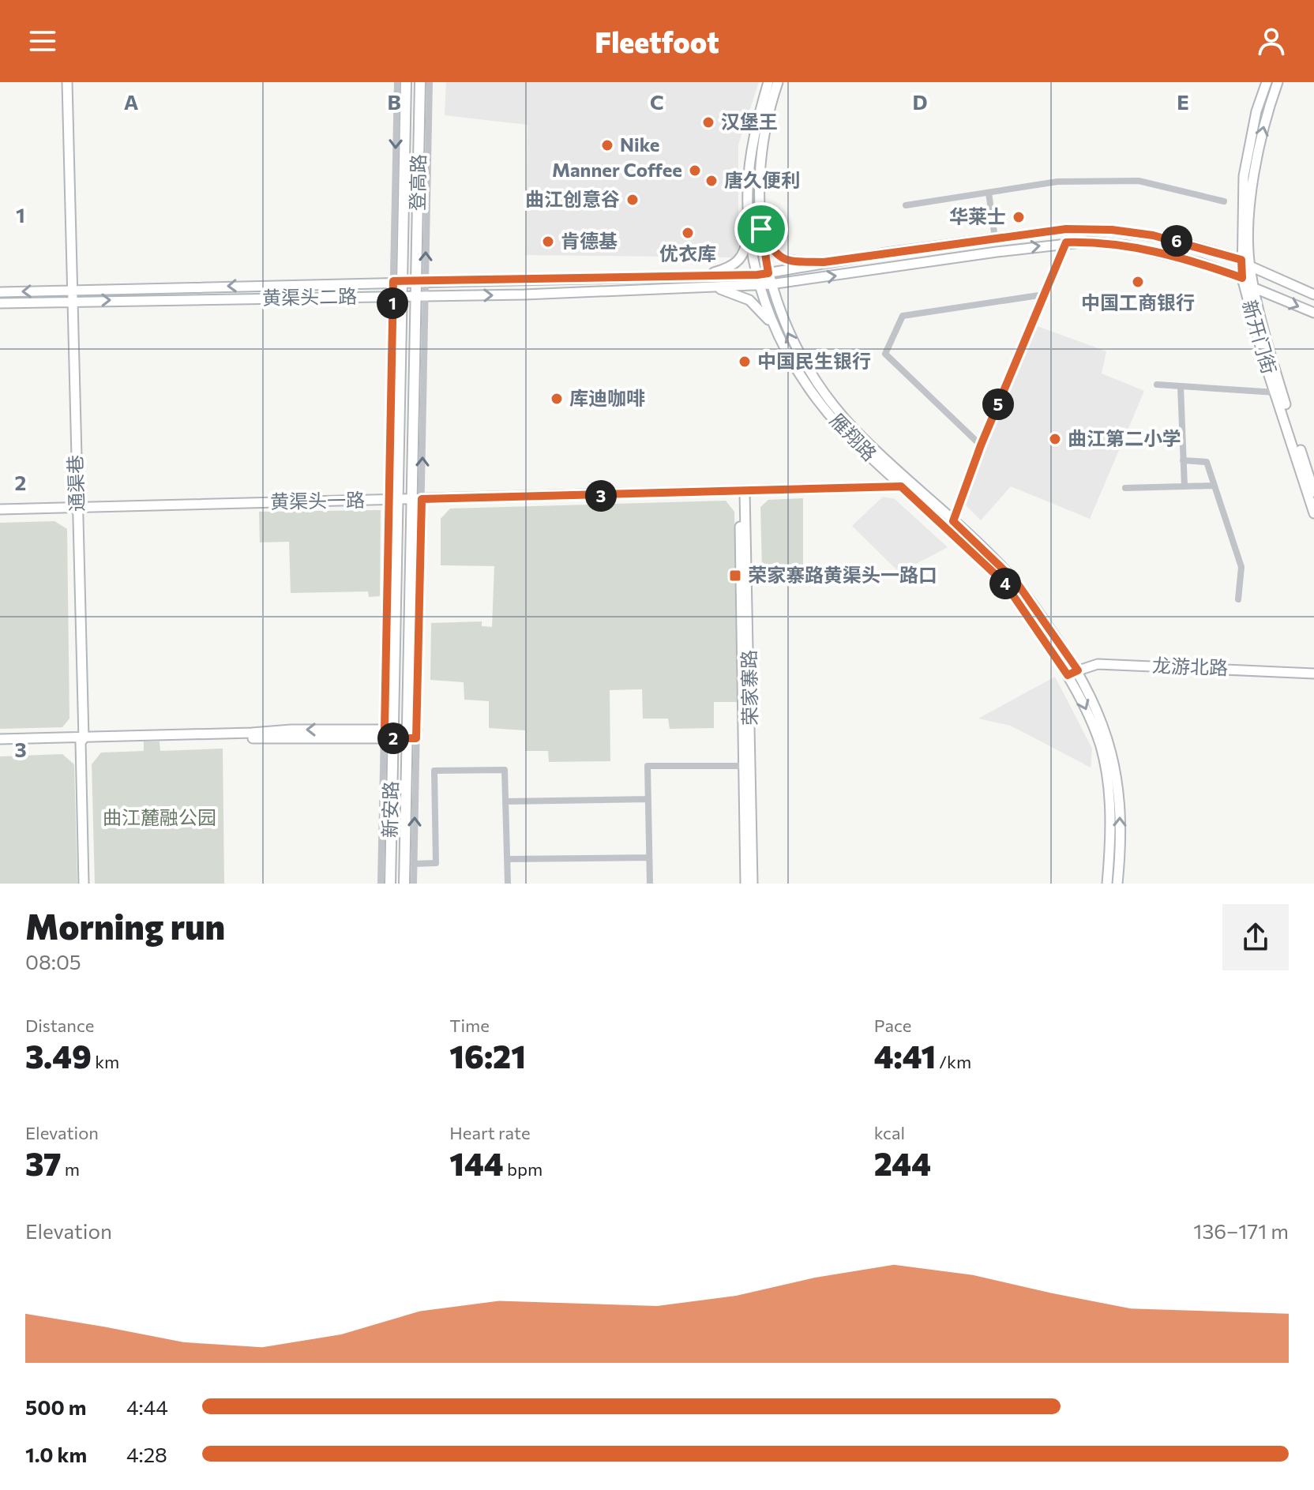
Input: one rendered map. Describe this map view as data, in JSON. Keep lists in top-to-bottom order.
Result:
{
  "streets": {
    "main road": [
      "登高路",
      "黄渠头二路",
      "新开门街",
      "雁翔路",
      "通渠巷",
      "黄渠头一路",
      "龙游北路",
      "荣家寨路",
      "新安路"
    ]
  },
  "crossings": [
    ["登高路", "黄渠头二路"],
    ["登高路", "新安路"],
    ["黄渠头二路", "新开门街"],
    ["黄渠头二路", "雁翔路"],
    ["黄渠头二路", "通渠巷"],
    ["黄渠头二路", "新安路"],
    ["雁翔路", "黄渠头一路"],
    ["雁翔路", "龙游北路"],
    ["通渠巷", "黄渠头一路"],
    ["黄渠头一路", "荣家寨路"],
    ["黄渠头一路", "新安路"]
  ],
  "parks": ["曲江麓融公园"],
  "places": {
    "other": [
      "汉堡王",
      "Nike",
      "Manner Coffee",
      "唐久便利",
      "曲江创意谷",
      "华莱士",
      "优衣库",
      "肯德基",
      "中国工商银行",
      "中国民生银行",
      "库迪咖啡",
      "曲江第二小学"
    ],
    "transit": ["荣家寨路黄渠头一路口"]
  },
  "page": {
    "header": "Fleetfoot",
    "pins": [
      "6",
      "1",
      "5",
      "3",
      "4",
      "2"
    ],
    "heading": ["Morning run", "08:05"],
    "stats": [
      ["Distance", "3.49 km"],
      ["Time", "16:21"],
      ["Pace", "4:41 /km"],
      ["Elevation", "37 m"],
      ["Heart rate", "144 bpm"],
      ["kcal", "244"]
    ],
    "chart": ["Elevation", "136–171 m"],
    "list": [
      {
        "name": "500 m",
        "note": "4:44"
      },
      {
        "name": "1.0 km",
        "note": "4:28"
      }
    ]
  },
  "grid": {
    "columns": [
      "A",
      "B",
      "C",
      "D",
      "E"
    ],
    "rows": ["1", "2", "3"]
  }
}
